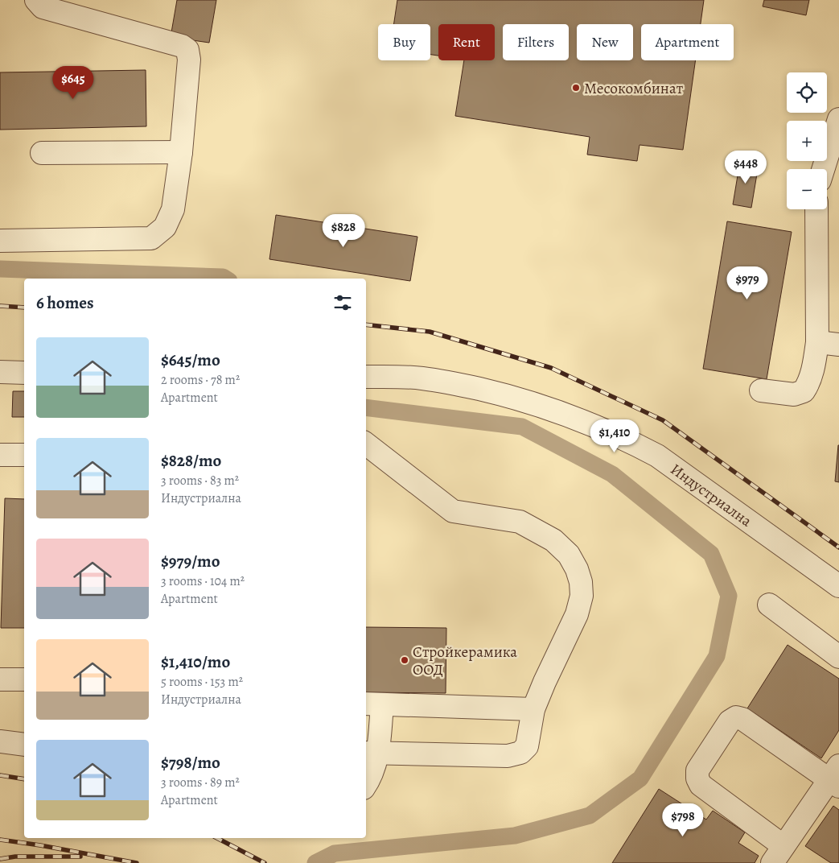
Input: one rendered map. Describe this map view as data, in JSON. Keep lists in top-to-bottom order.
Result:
{
  "streets": {
    "street": ["Индустриална"]
  },
  "places": ["Месокомбинат", "Стройкерамика ООД"],
  "page": {
    "chip": [
      "Buy",
      "Rent",
      "Filters",
      "New",
      "Apartment"
    ],
    "price": [
      "$645",
      "$448",
      "$828",
      "$979",
      "$1,410",
      "$798"
    ],
    "map_buttons": ["+", "−"],
    "heading": "6 homes",
    "list": [
      {
        "name": "$645/mo",
        "note": "2 rooms · 78 m² · Apartment"
      },
      {
        "name": "$828/mo",
        "note": "3 rooms · 83 m² · Индустриална"
      },
      {
        "name": "$979/mo",
        "note": "3 rooms · 104 m² · Apartment"
      },
      {
        "name": "$1,410/mo",
        "note": "5 rooms · 153 m² · Индустриална"
      },
      {
        "name": "$798/mo",
        "note": "3 rooms · 89 m² · Apartment"
      }
    ]
  }
}
